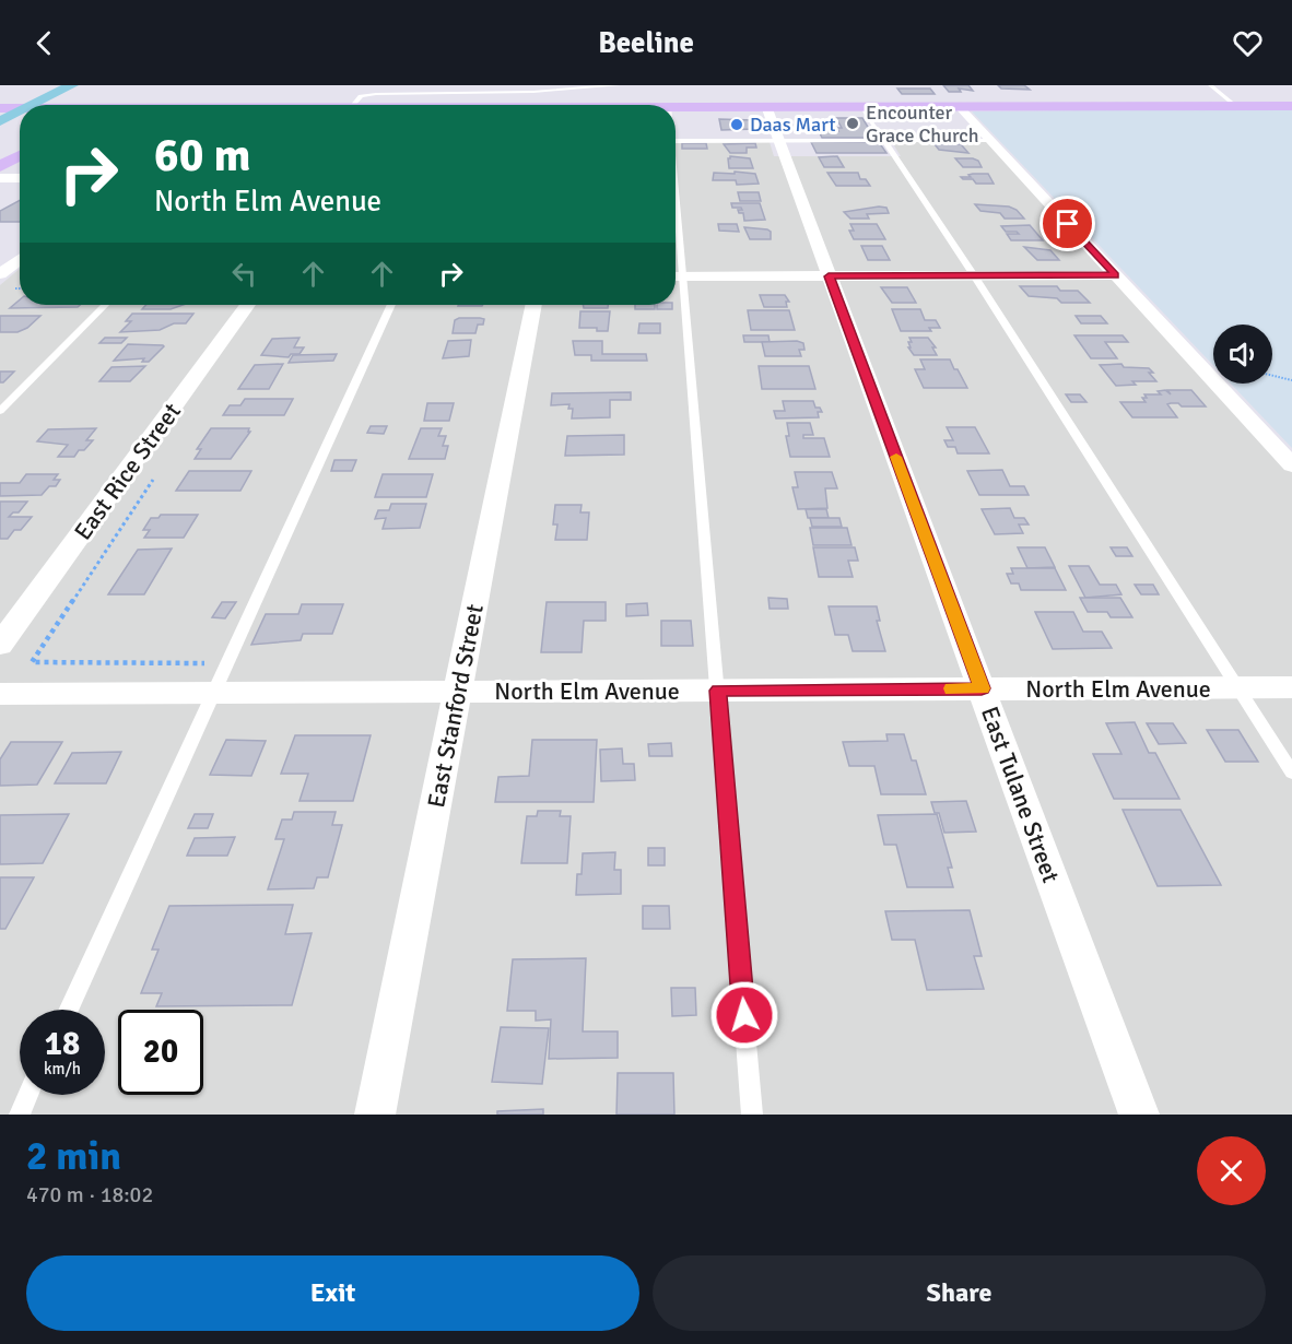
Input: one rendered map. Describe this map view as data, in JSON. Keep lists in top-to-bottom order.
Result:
{
  "streets": {
    "street": [
      "East Rice Street",
      "North Elm Avenue",
      "East Stanford Street",
      "East Tulane Street"
    ]
  },
  "crossings": [
    ["North Elm Avenue", "East Stanford Street"],
    ["North Elm Avenue", "East Tulane Street"]
  ],
  "places": ["Encounter Grace Church", "Daas Mart"],
  "page": {
    "header": "Beeline",
    "turn": ["60 m", "North Elm Avenue"],
    "speed": "18 km/h",
    "limit": "20",
    "heading": ["2 min", "470 m · 18:02"],
    "buttons": ["Exit", "Share"]
  }
}
